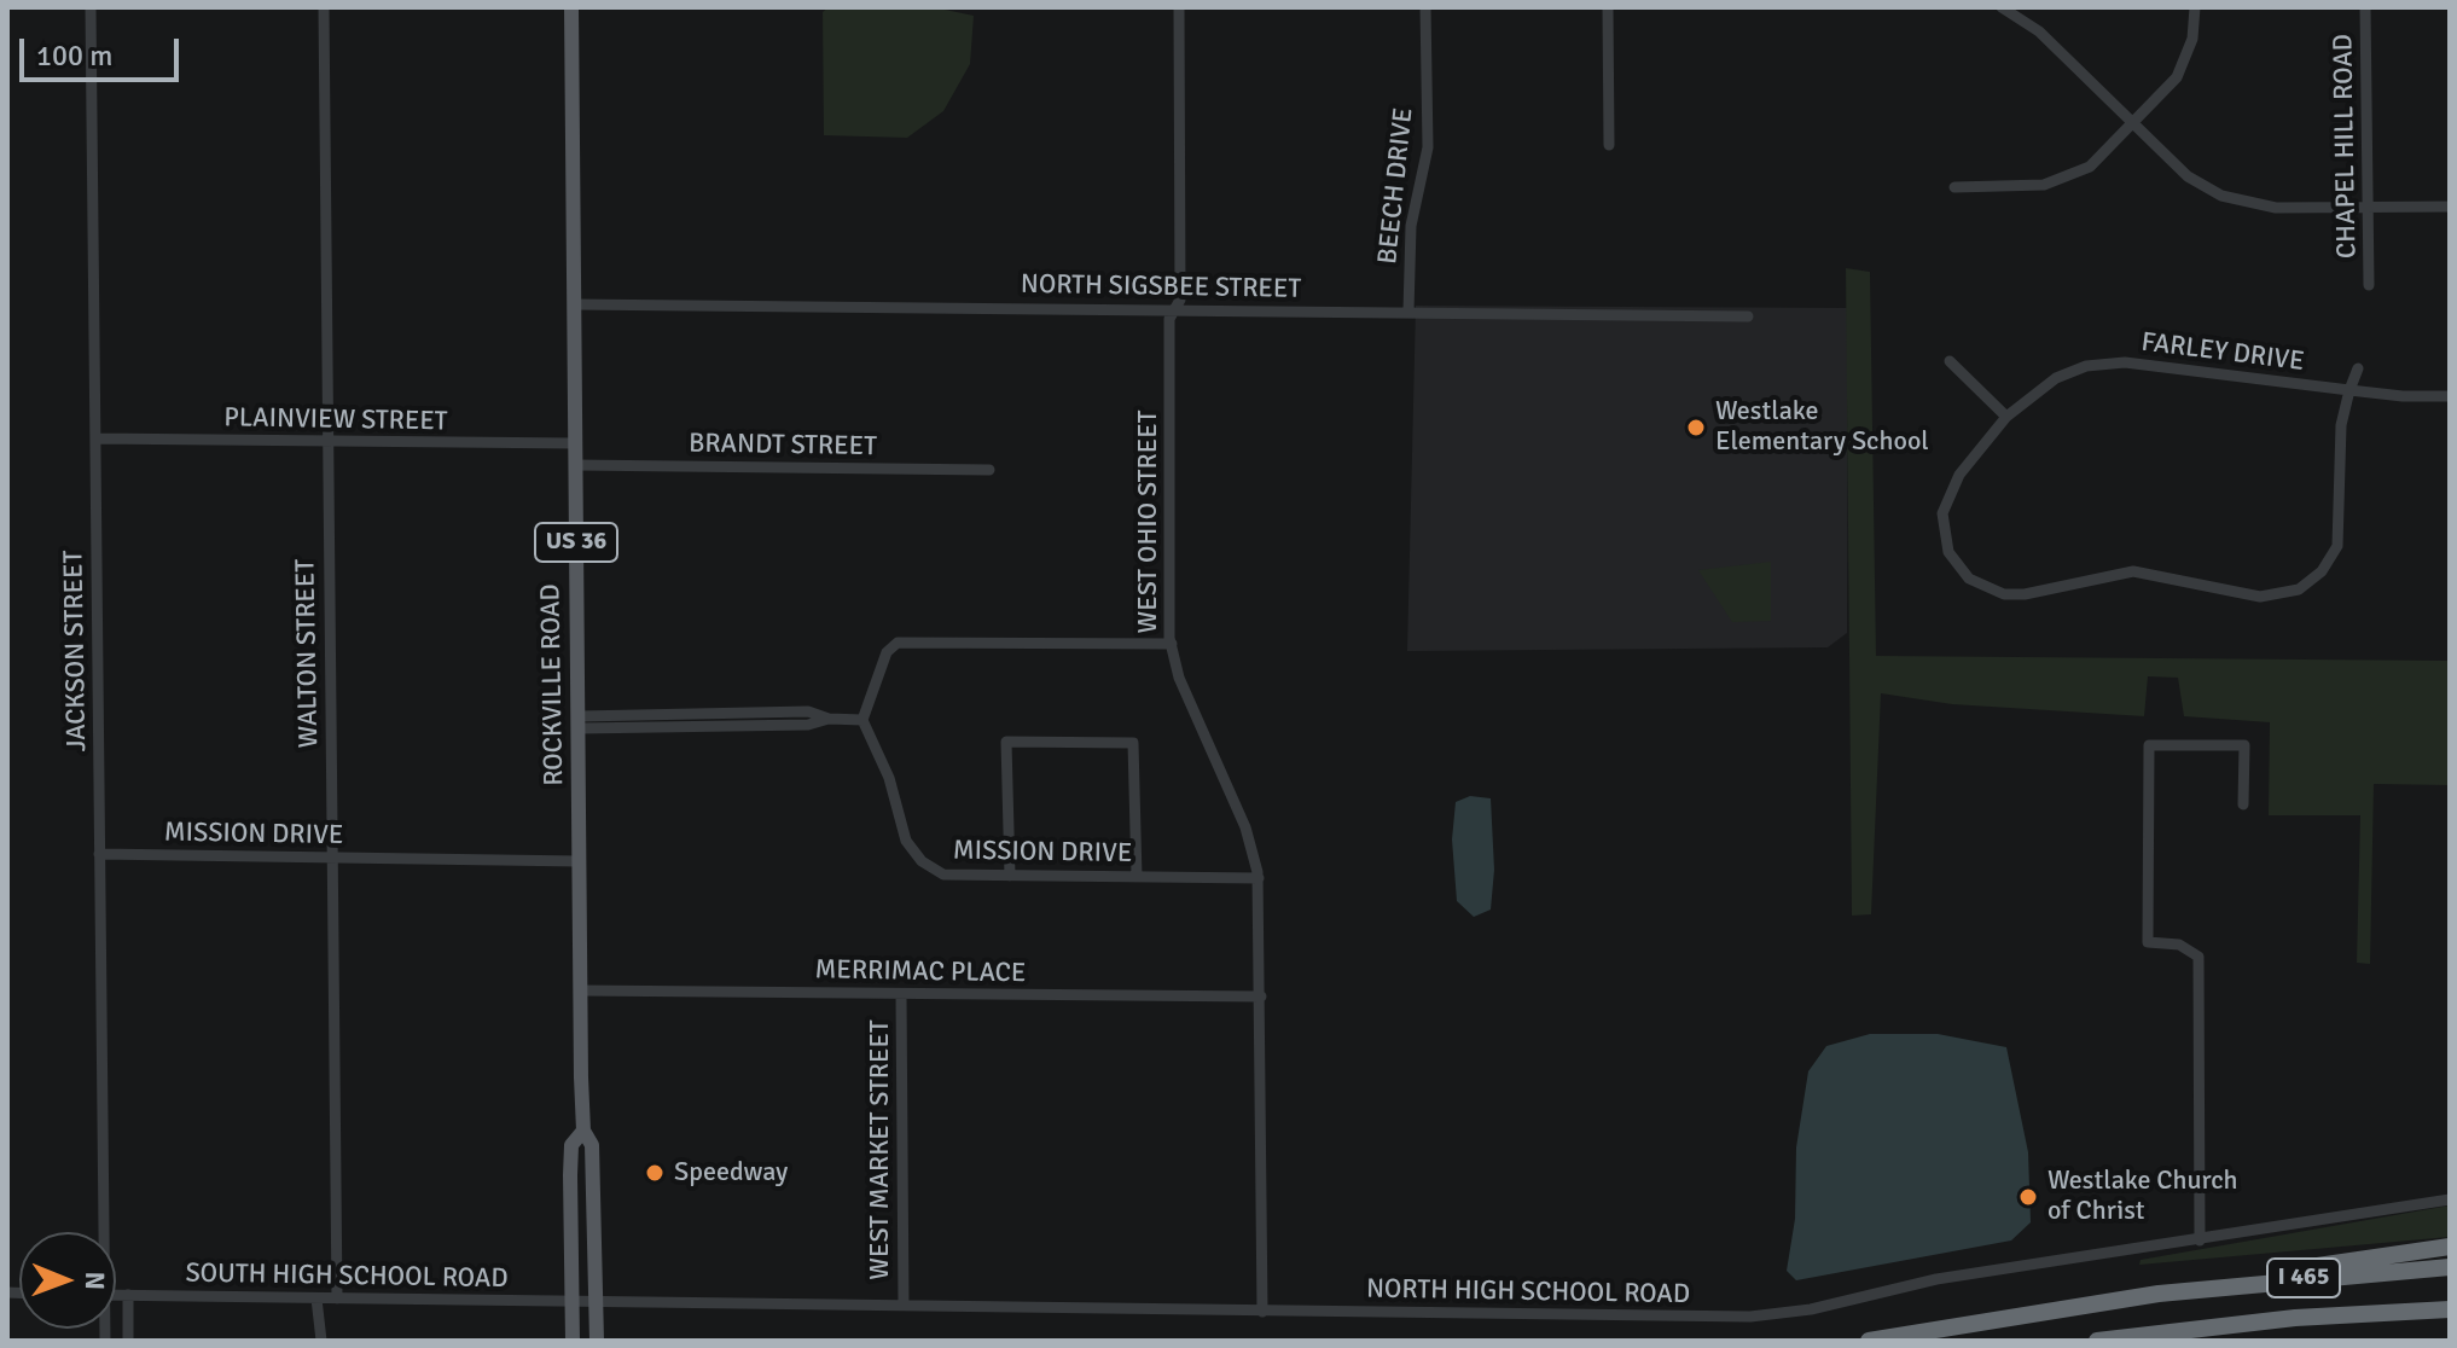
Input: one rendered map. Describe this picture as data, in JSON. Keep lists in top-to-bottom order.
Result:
{
  "streets": {
    "highway": ["I 465"],
    "main road": ["US 36", "ROCKVILLE ROAD"],
    "street": [
      "CHAPEL HILL ROAD",
      "BEECH DRIVE",
      "NORTH SIGSBEE STREET",
      "FARLEY DRIVE",
      "PLAINVIEW STREET",
      "BRANDT STREET",
      "WEST OHIO STREET",
      "JACKSON STREET",
      "WALTON STREET",
      "MISSION DRIVE",
      "MERRIMAC PLACE",
      "WEST MARKET STREET",
      "SOUTH HIGH SCHOOL ROAD",
      "NORTH HIGH SCHOOL ROAD"
    ]
  },
  "crossings": [
    ["BEECH DRIVE", "NORTH SIGSBEE STREET"],
    ["NORTH SIGSBEE STREET", "WEST OHIO STREET"],
    ["NORTH SIGSBEE STREET", "ROCKVILLE ROAD"],
    ["PLAINVIEW STREET", "JACKSON STREET"],
    ["PLAINVIEW STREET", "WALTON STREET"],
    ["PLAINVIEW STREET", "ROCKVILLE ROAD"],
    ["BRANDT STREET", "ROCKVILLE ROAD"],
    ["WEST OHIO STREET", "MISSION DRIVE"],
    ["WEST OHIO STREET", "MERRIMAC PLACE"],
    ["WEST OHIO STREET", "NORTH HIGH SCHOOL ROAD"],
    ["JACKSON STREET", "MISSION DRIVE"],
    ["WALTON STREET", "MISSION DRIVE"],
    ["WALTON STREET", "SOUTH HIGH SCHOOL ROAD"],
    ["ROCKVILLE ROAD", "MISSION DRIVE"],
    ["ROCKVILLE ROAD", "MERRIMAC PLACE"],
    ["ROCKVILLE ROAD", "SOUTH HIGH SCHOOL ROAD"],
    ["ROCKVILLE ROAD", "NORTH HIGH SCHOOL ROAD"],
    ["MERRIMAC PLACE", "WEST MARKET STREET"],
    ["WEST MARKET STREET", "NORTH HIGH SCHOOL ROAD"],
    ["SOUTH HIGH SCHOOL ROAD", "NORTH HIGH SCHOOL ROAD"]
  ],
  "places": ["Westlake Elementary School", "Speedway", "Westlake Church of Christ"],
  "scale_bar": "100 m",
  "north": "right"
}
